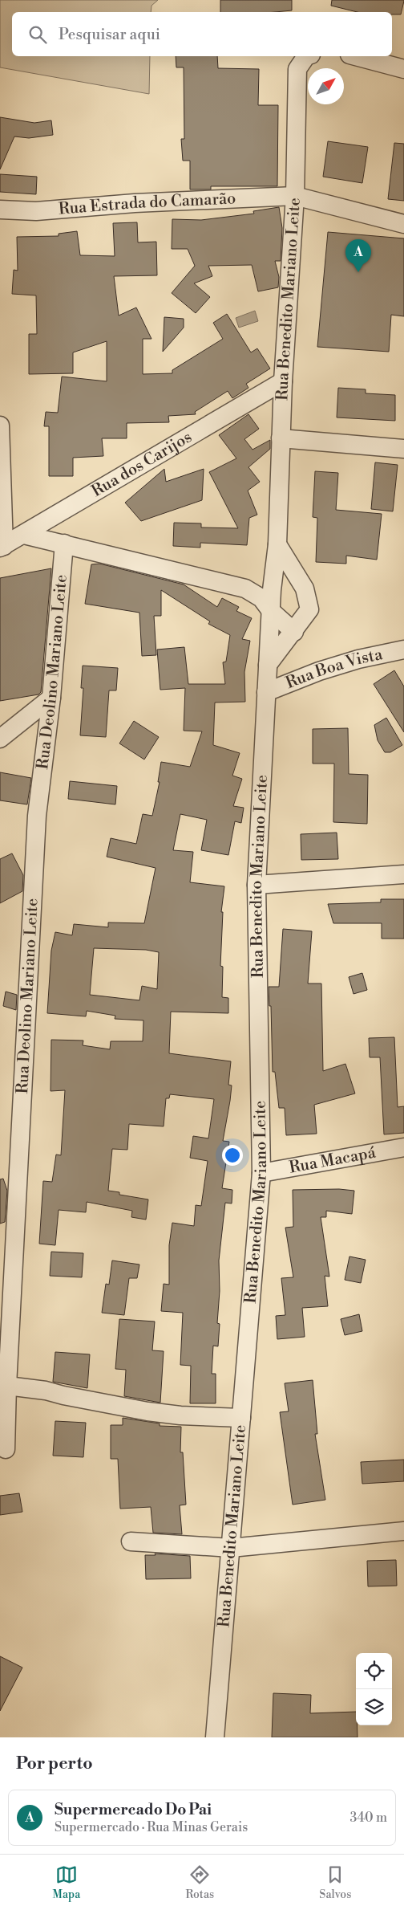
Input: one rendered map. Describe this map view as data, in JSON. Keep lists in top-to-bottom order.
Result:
{
  "streets": {
    "street": [
      "Rua Estrada do Camarão",
      "Rua Benedito Mariano Leite",
      "Rua dos Carijos",
      "Rua Boa Vista",
      "Rua Deolino Mariano Leite",
      "Rua Macapá"
    ]
  },
  "crossings": [
    ["Rua Estrada do Camarão", "Rua Benedito Mariano Leite"],
    ["Rua Benedito Mariano Leite", "Rua dos Carijos"],
    ["Rua Benedito Mariano Leite", "Rua Boa Vista"],
    ["Rua Benedito Mariano Leite", "Rua Macapá"]
  ],
  "north": "top right",
  "page": {
    "search": "Pesquisar aqui",
    "pins": "A",
    "heading": "Por perto",
    "list": [
      {
        "mark": "A",
        "name": "Supermercado Do Pai",
        "note": "Supermercado · Rua Minas Gerais",
        "value": "340 m"
      }
    ],
    "nav": ["Mapa", "Rotas", "Salvos"]
  }
}
